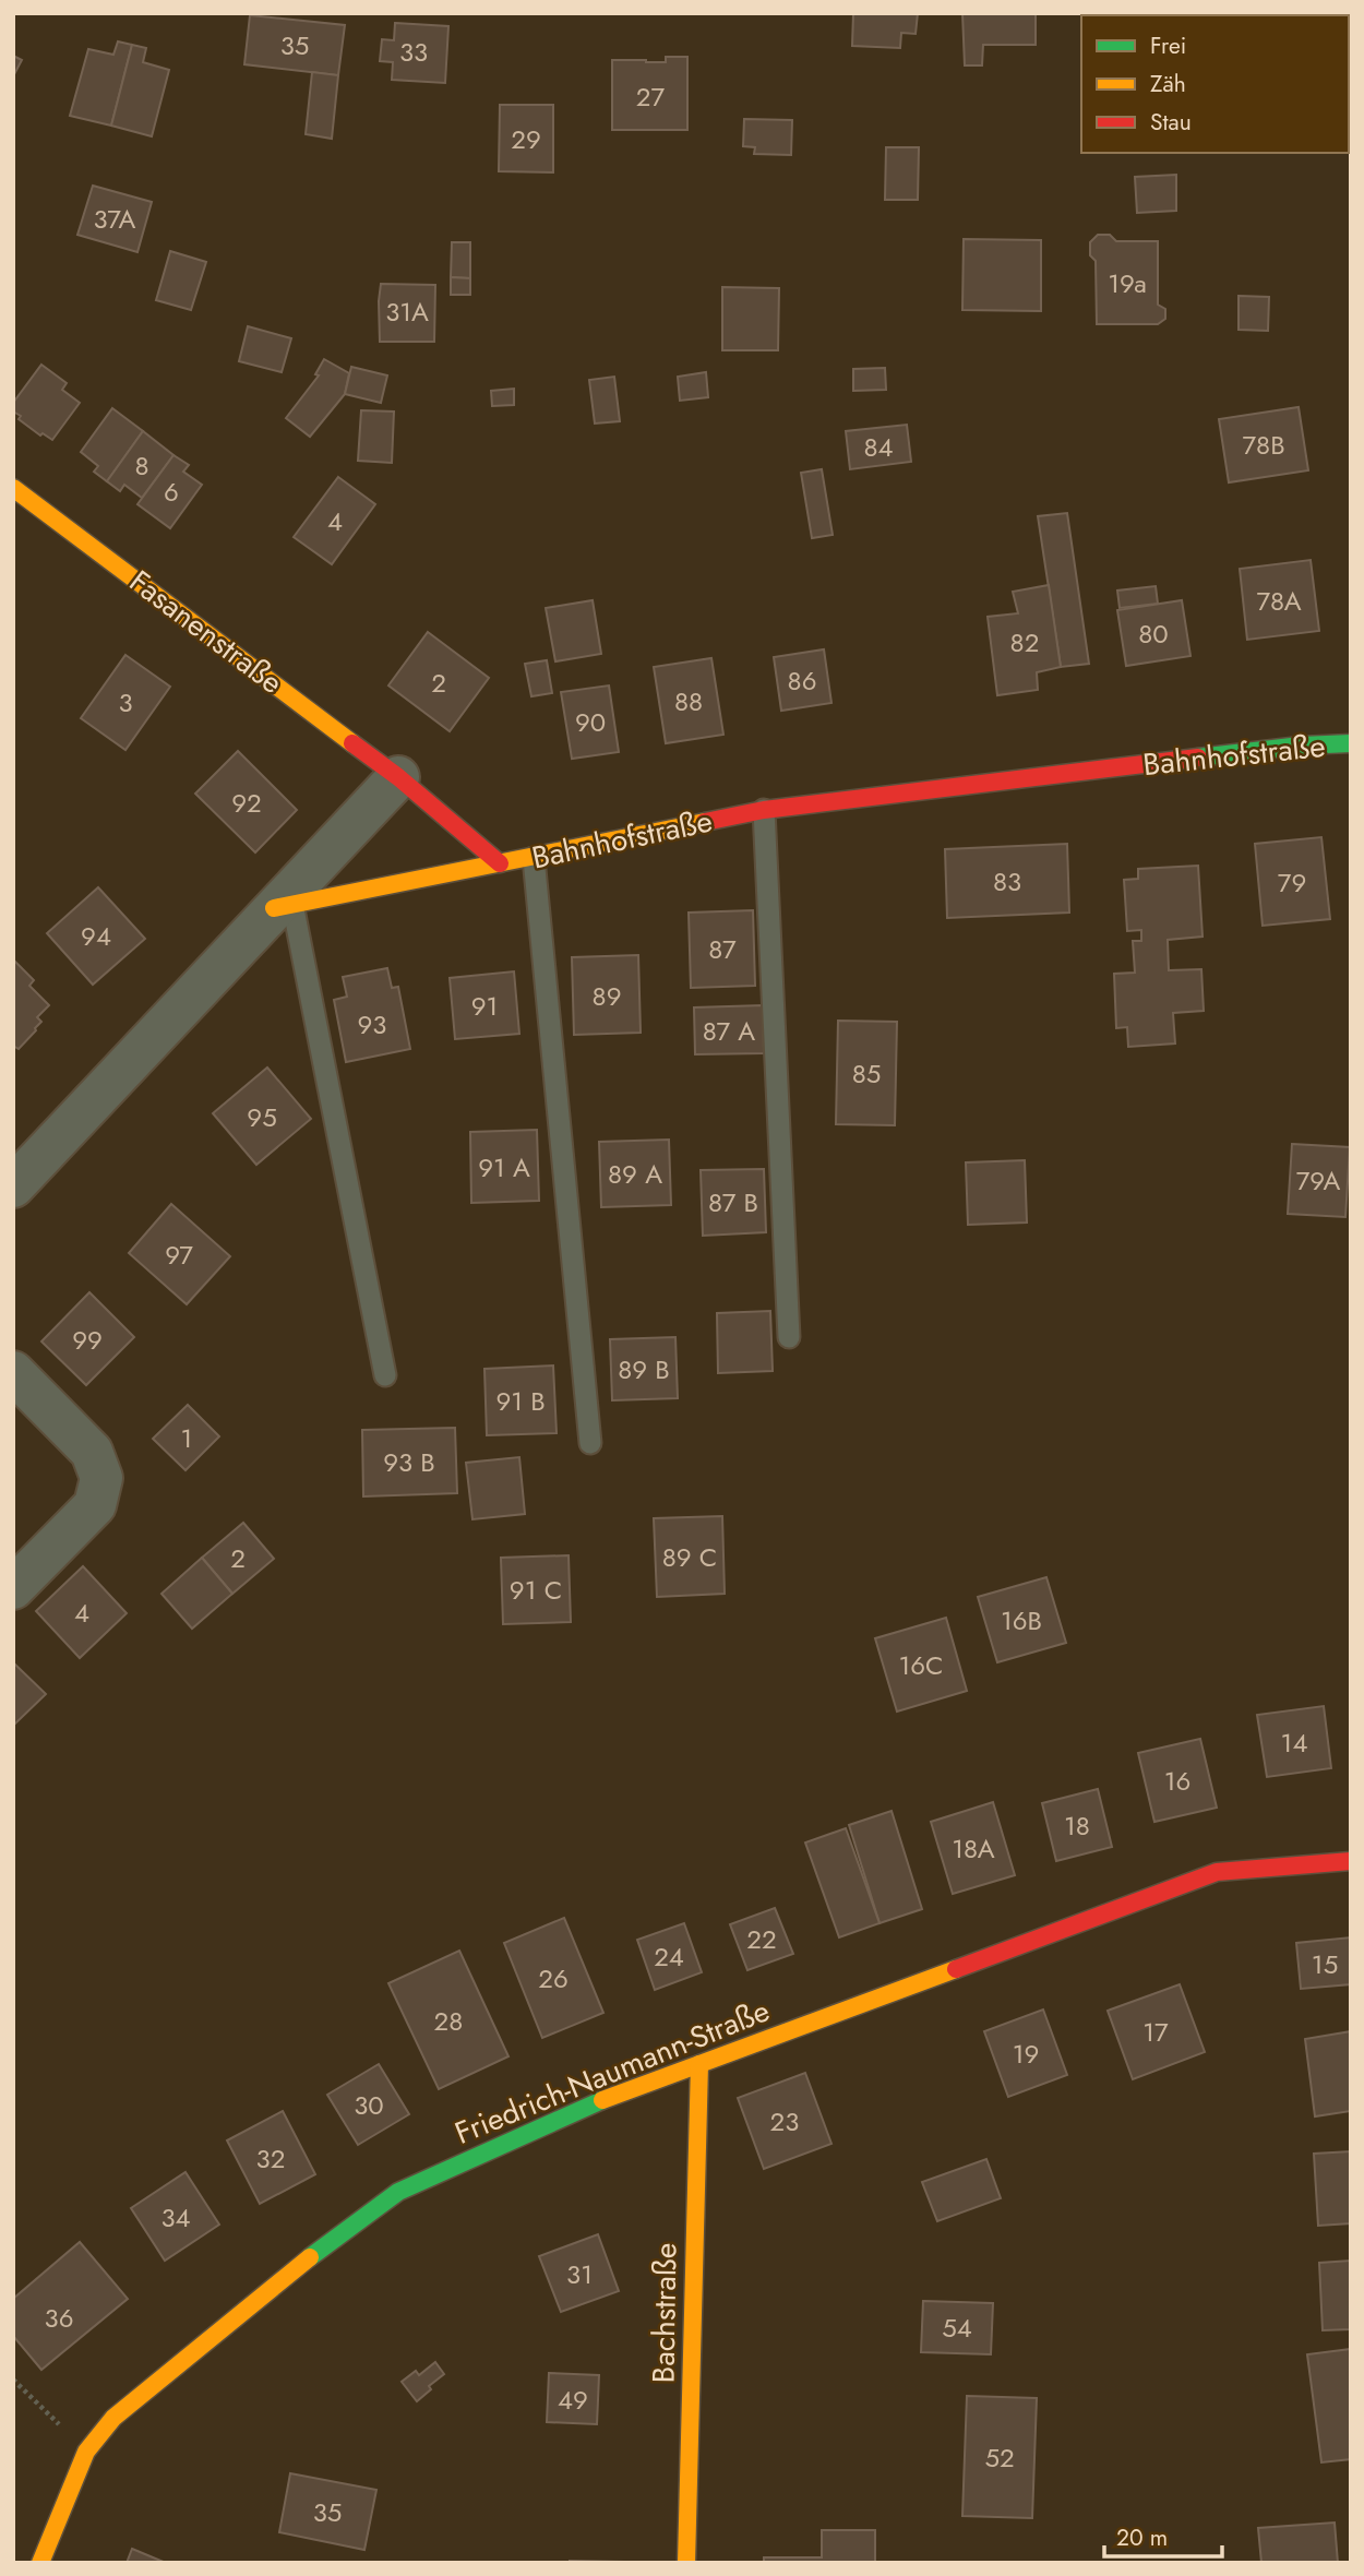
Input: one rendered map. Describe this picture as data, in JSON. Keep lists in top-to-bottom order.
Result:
{
  "streets": {
    "street": [
      "Fasanenstraße",
      "Bahnhofstraße",
      "Friedrich-Naumann-Straße",
      "Bachstraße"
    ]
  },
  "crossings": [
    ["Fasanenstraße", "Bahnhofstraße"],
    ["Friedrich-Naumann-Straße", "Bachstraße"]
  ],
  "house_numbers": [
    "35",
    "33",
    "27",
    "29",
    "37A",
    "19a",
    "31A",
    "78B",
    "84",
    "8",
    "6",
    "4",
    "78A",
    "80",
    "82",
    "86",
    "2",
    "88",
    "3",
    "90",
    "92",
    "83",
    "79",
    "94",
    "87",
    "89",
    "91",
    "93",
    "87 A",
    "85",
    "95",
    "91 A",
    "89 A",
    "79A",
    "87 B",
    "97",
    "99",
    "89 B",
    "91 B",
    "1",
    "93 B",
    "89 C",
    "2",
    "91 C",
    "4",
    "16B",
    "16C",
    "14",
    "16",
    "18",
    "18A",
    "22",
    "24",
    "15",
    "26",
    "28",
    "17",
    "19",
    "30",
    "23",
    "32",
    "34",
    "31",
    "36",
    "54",
    "49",
    "52",
    "35"
  ],
  "legend": ["Frei", "Zäh", "Stau"],
  "scale_bar": "20 m"
}
